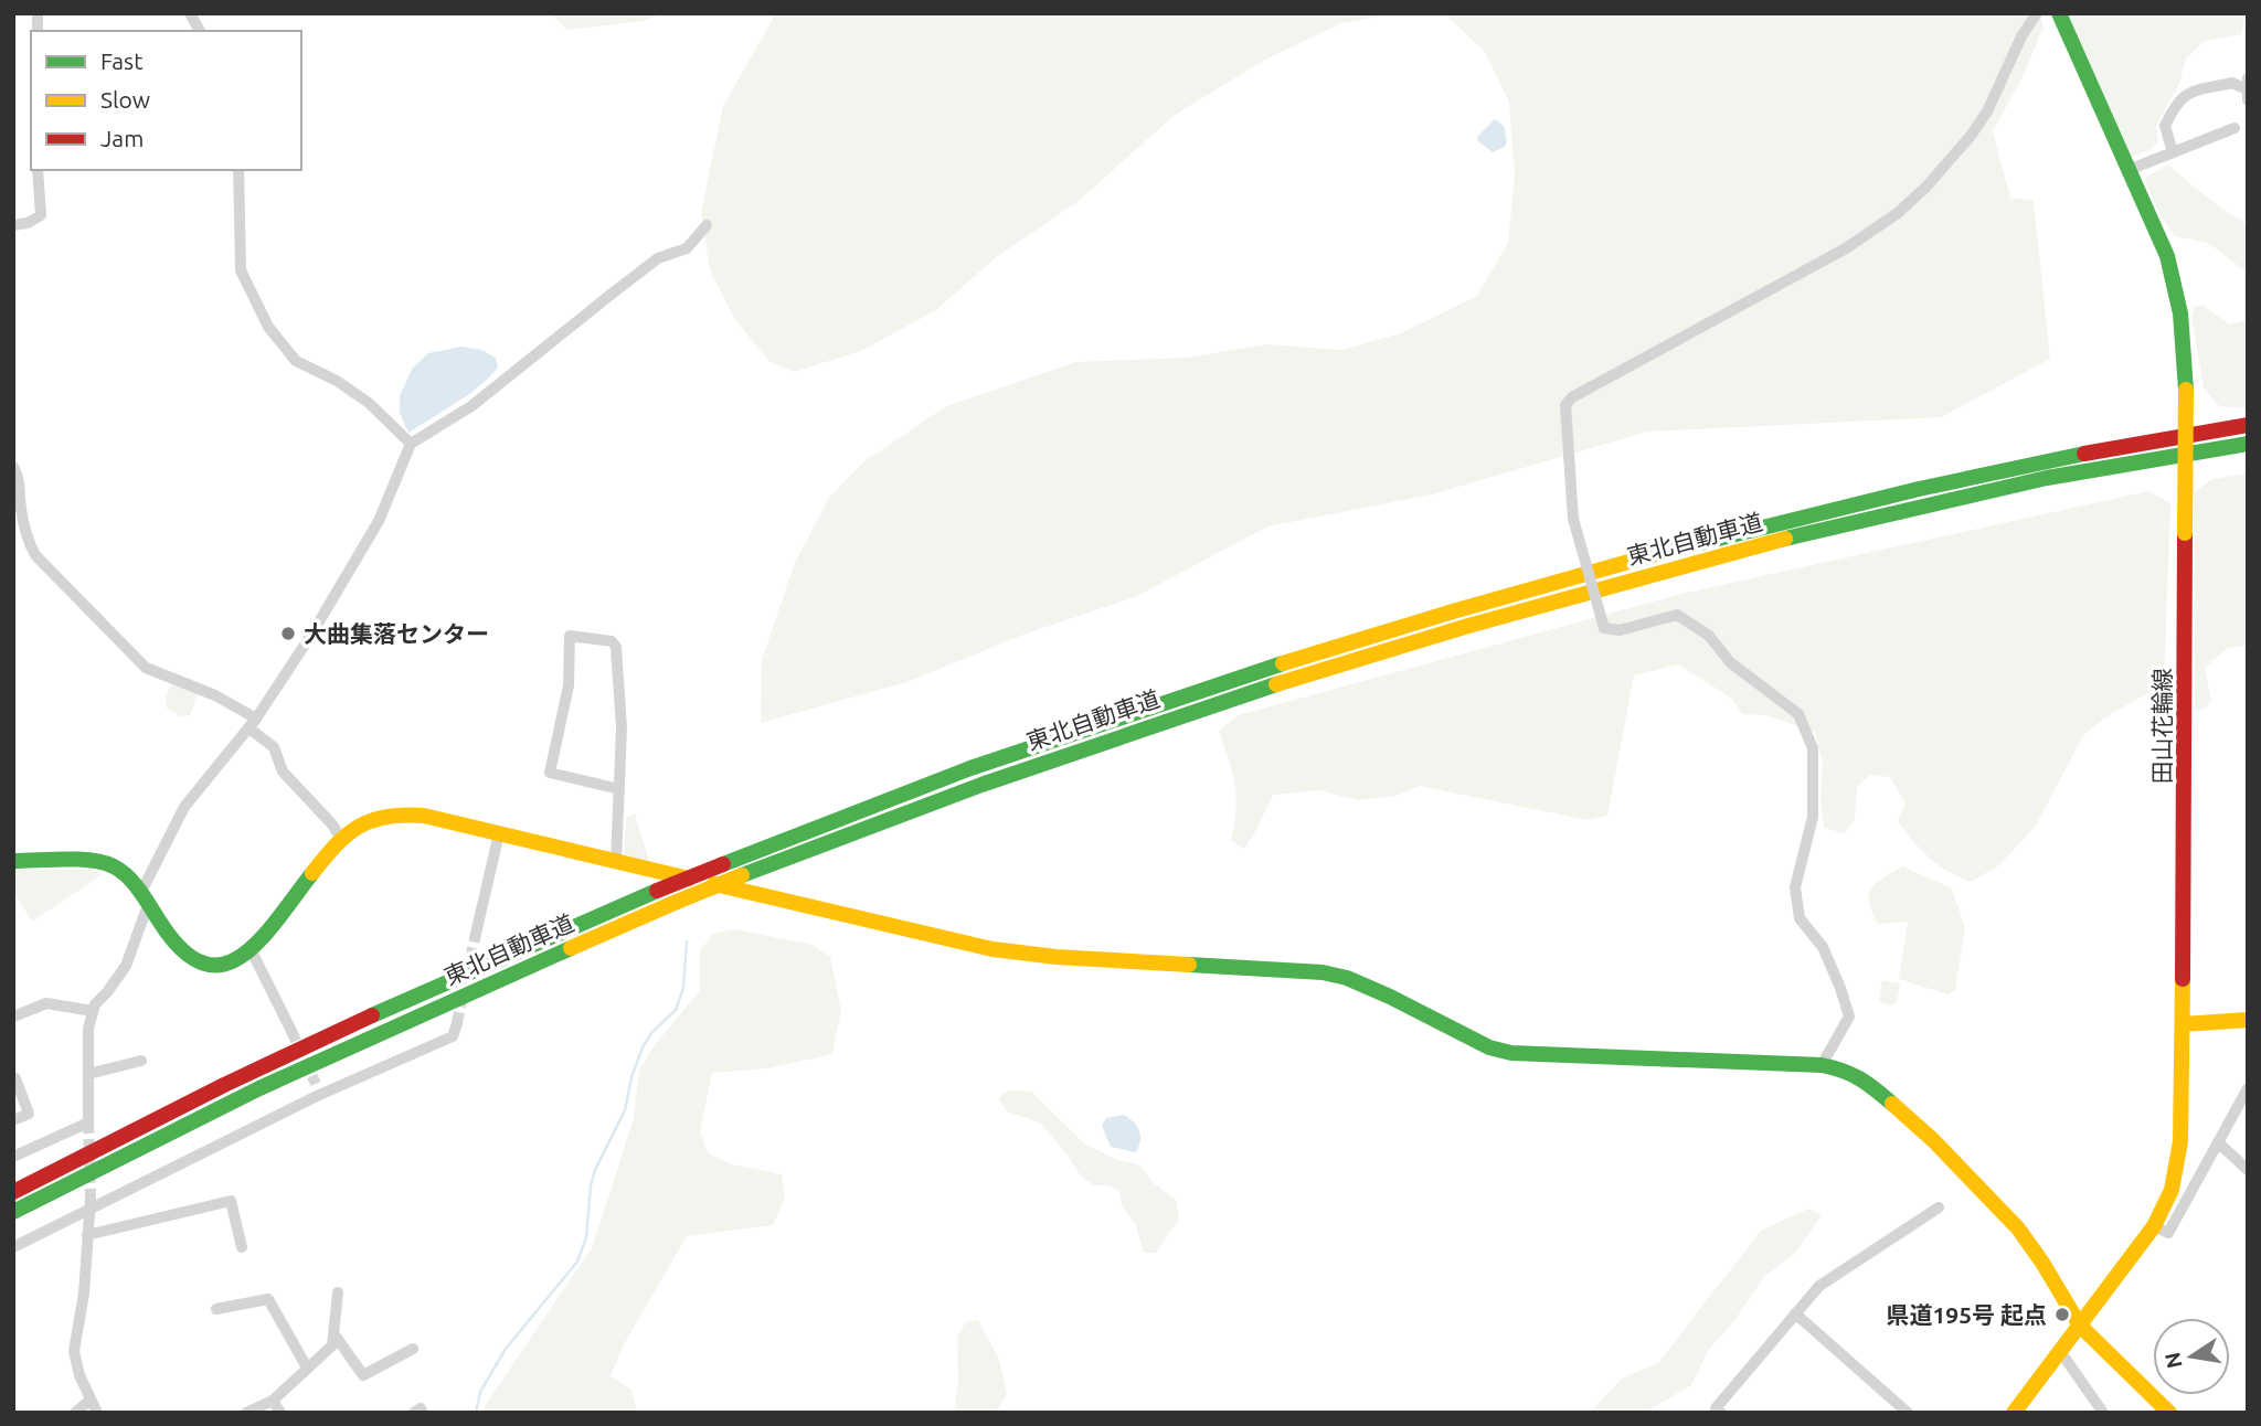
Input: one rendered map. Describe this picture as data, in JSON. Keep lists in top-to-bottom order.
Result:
{
  "streets": {
    "main road": ["東北自動車道", "田山花輪線"]
  },
  "places": ["大曲集落センター", "県道195号 起点"],
  "legend": ["Fast", "Slow", "Jam"],
  "north": "left"
}
